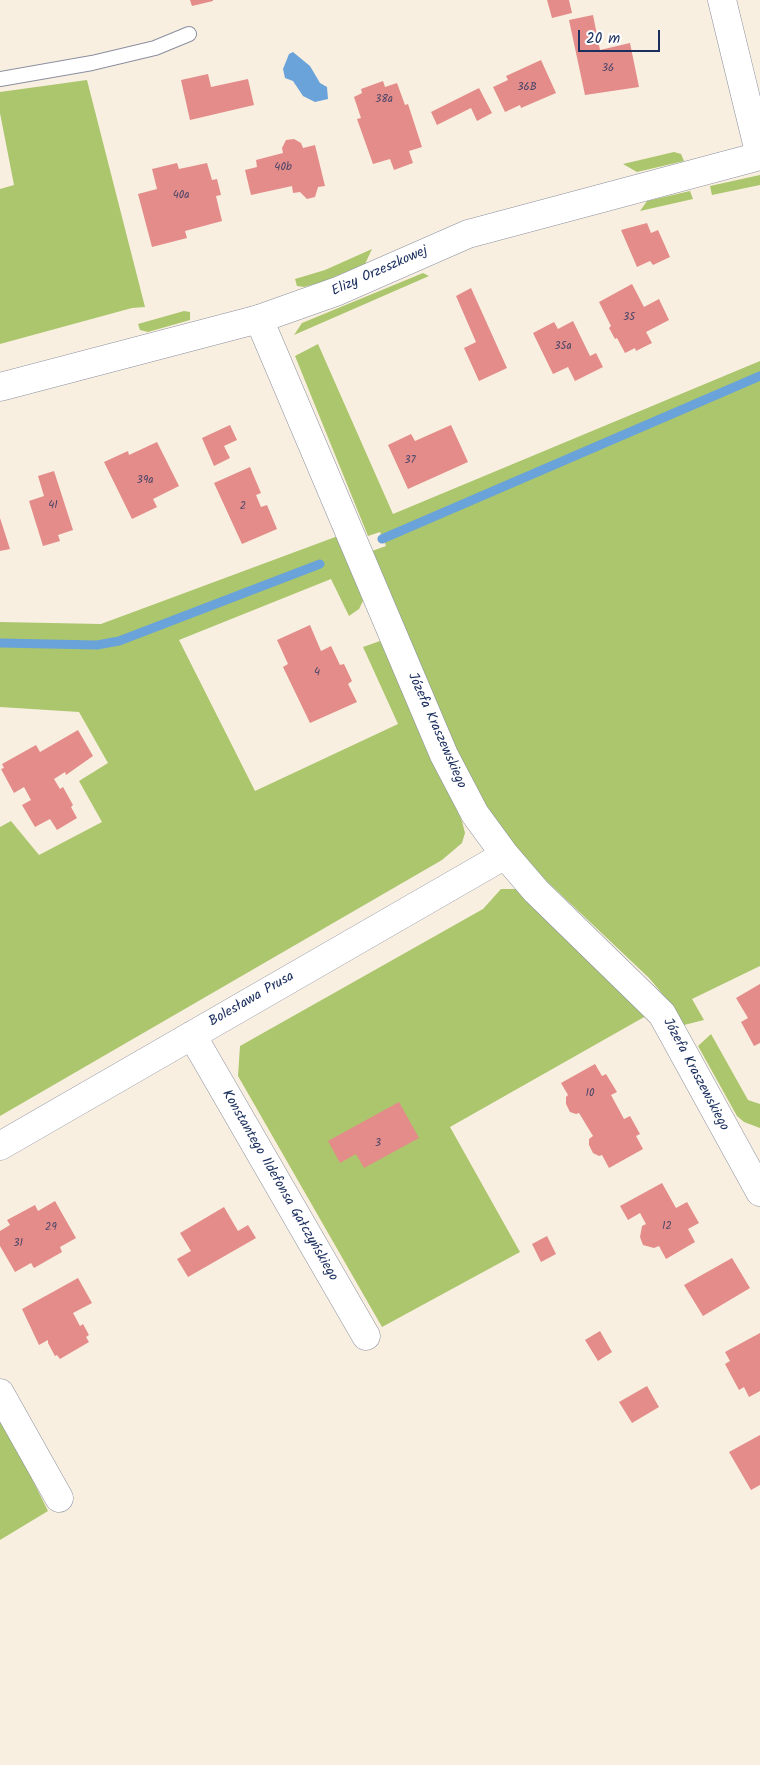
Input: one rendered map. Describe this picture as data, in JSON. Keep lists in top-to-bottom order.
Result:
{
  "streets": {
    "street": [
      "Elizy Orzeszkowej",
      "Józefa Kraszewskiego",
      "Bolesława Prusa",
      "Konstantego Ildefonsa Gałczyńskiego"
    ]
  },
  "crossings": [
    ["Elizy Orzeszkowej", "Józefa Kraszewskiego"],
    ["Józefa Kraszewskiego", "Bolesława Prusa"],
    ["Bolesława Prusa", "Konstantego Ildefonsa Gałczyńskiego"]
  ],
  "house_numbers": [
    "36",
    "36B",
    "38a",
    "40b",
    "40a",
    "35",
    "35a",
    "37",
    "39a",
    "41",
    "2",
    "4",
    "10",
    "3",
    "12",
    "29",
    "31"
  ],
  "scale_bar": "20 m"
}
